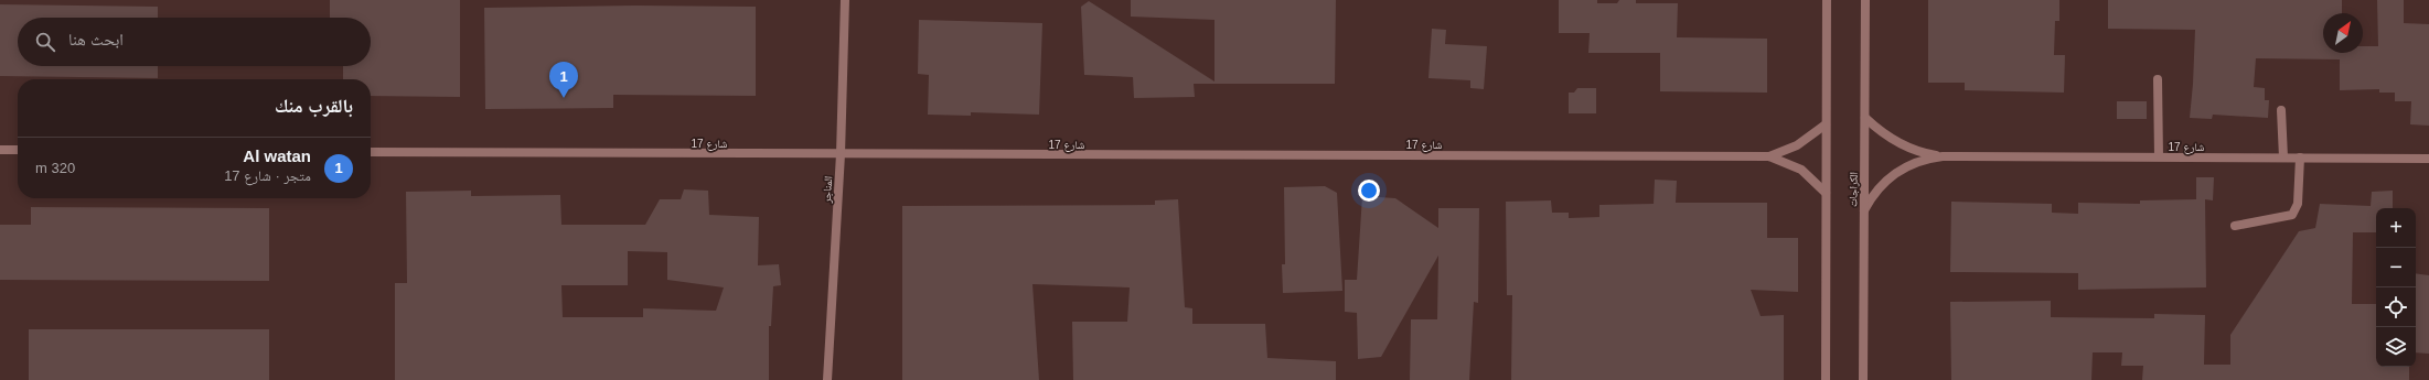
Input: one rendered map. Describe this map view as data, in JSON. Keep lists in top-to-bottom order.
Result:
{
  "streets": {
    "street": ["شارع 17", "المناجر", "الكراجات"]
  },
  "crossings": [
    ["شارع 17", "المناجر"],
    ["شارع 17", "الكراجات"]
  ],
  "north": "top right",
  "page": {
    "search": "ابحث هنا",
    "pins": "1",
    "heading": "بالقرب منك",
    "list": [
      {
        "mark": "1",
        "name": "Al watan",
        "note": "متجر · شارع 17",
        "value": "320 m"
      }
    ],
    "map_buttons": ["+", "−"]
  }
}
